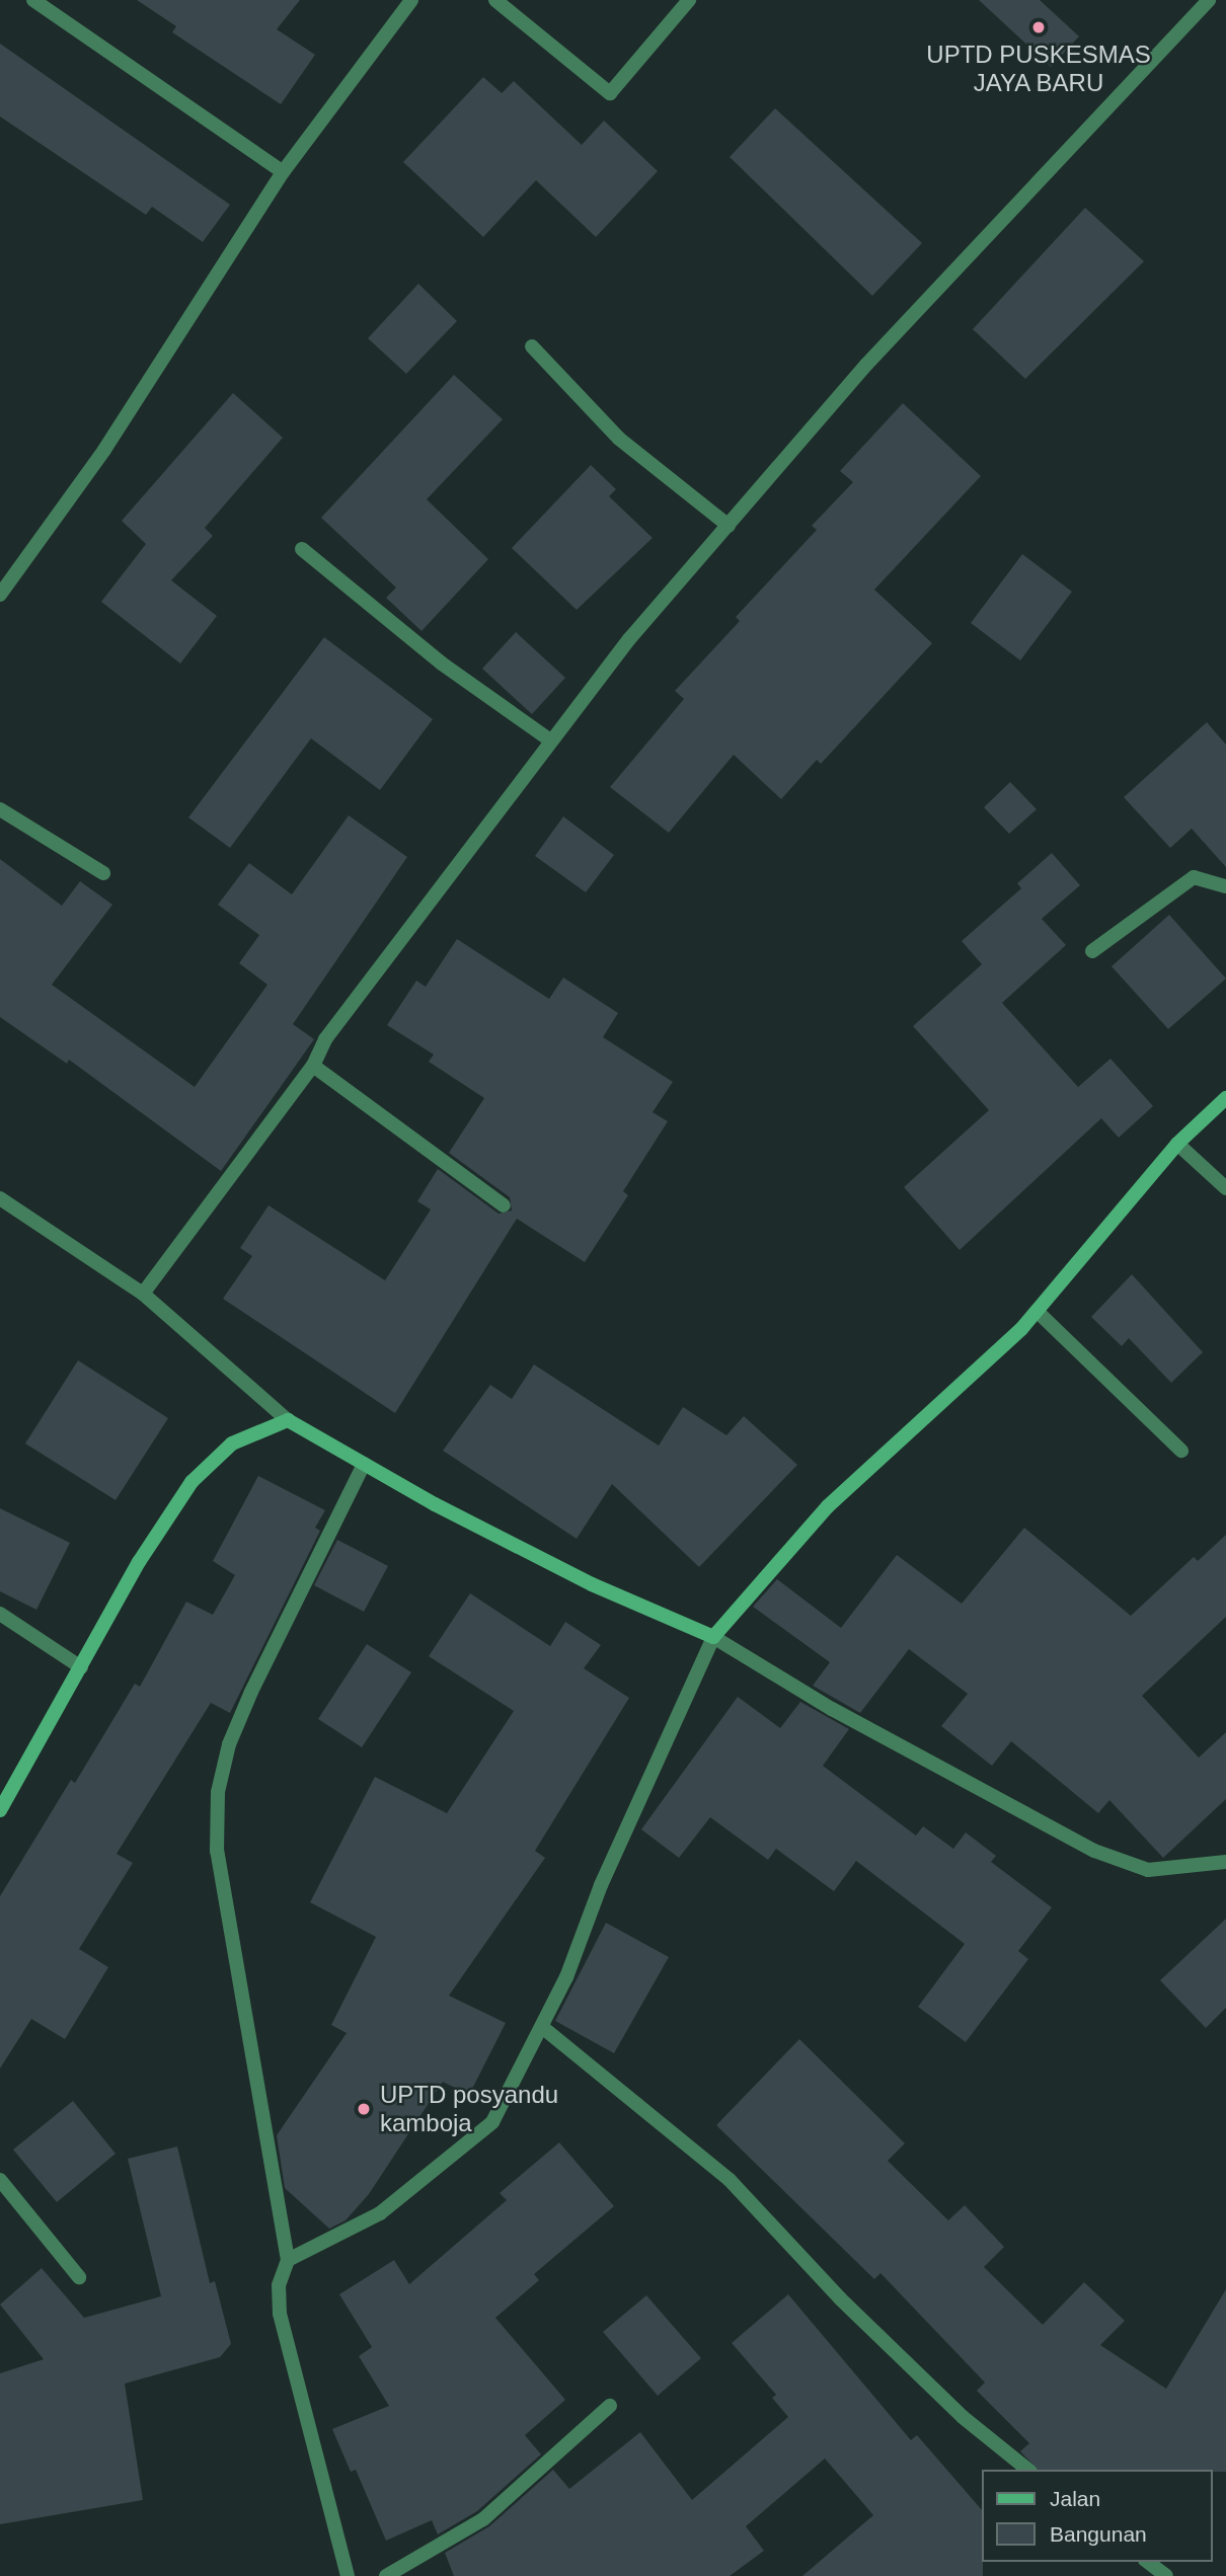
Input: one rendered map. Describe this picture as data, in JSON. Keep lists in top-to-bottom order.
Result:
{
  "places": ["UPTD PUSKESMAS JAYA BARU", "UPTD posyandu kamboja"],
  "legend": ["Jalan", "Bangunan"]
}
